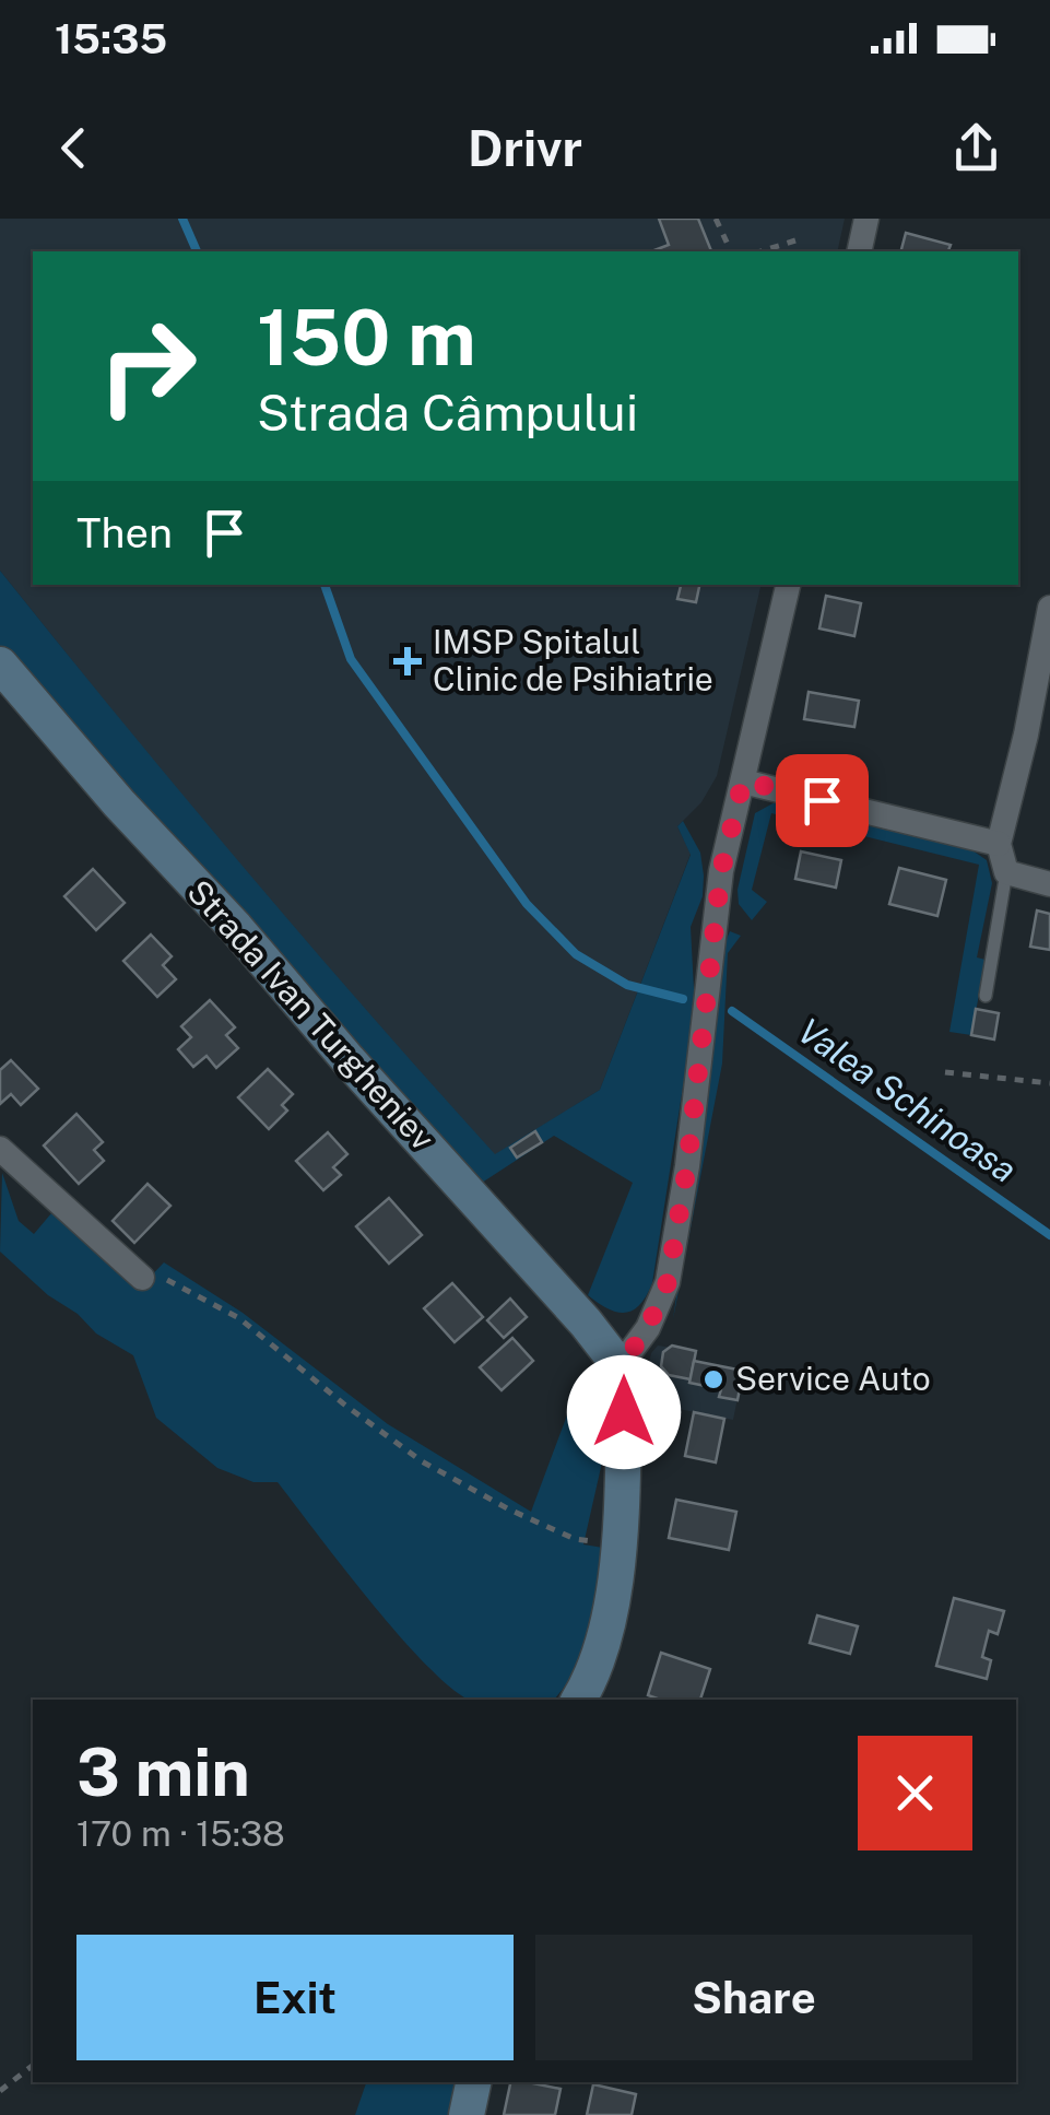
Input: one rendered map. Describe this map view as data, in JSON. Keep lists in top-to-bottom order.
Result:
{
  "streets": {
    "street": ["Strada Ivan Turgheniev"]
  },
  "water": ["Valea Schinoasa"],
  "places": {
    "health": ["IMSP Spitalul Clinic de Psihiatrie"],
    "other": ["Service Auto"]
  },
  "page": {
    "status": "15:35",
    "header": "Drivr",
    "turn": ["150 m", "Strada Câmpului"],
    "then": "Then",
    "heading": ["3 min", "170 m · 15:38"],
    "buttons": ["Exit", "Share"]
  }
}
